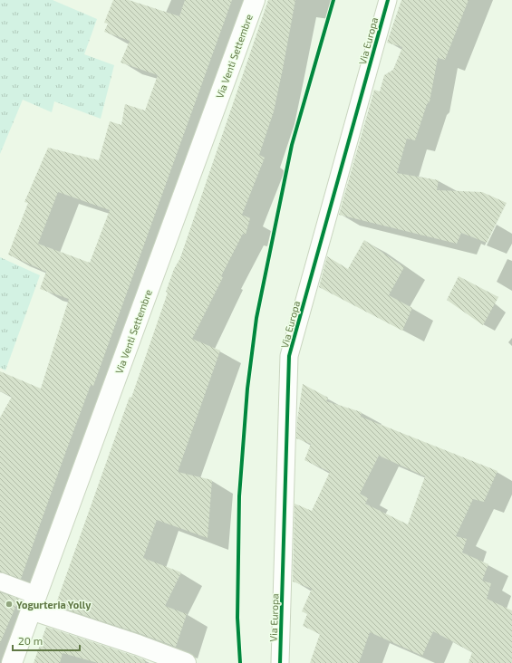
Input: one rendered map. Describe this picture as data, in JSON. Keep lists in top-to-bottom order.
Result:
{
  "streets": {
    "main road": ["Via Venti Settembre"],
    "street": ["Via Europa"]
  },
  "places": ["Yogurteria Yolly"],
  "scale_bar": "20 m"
}
